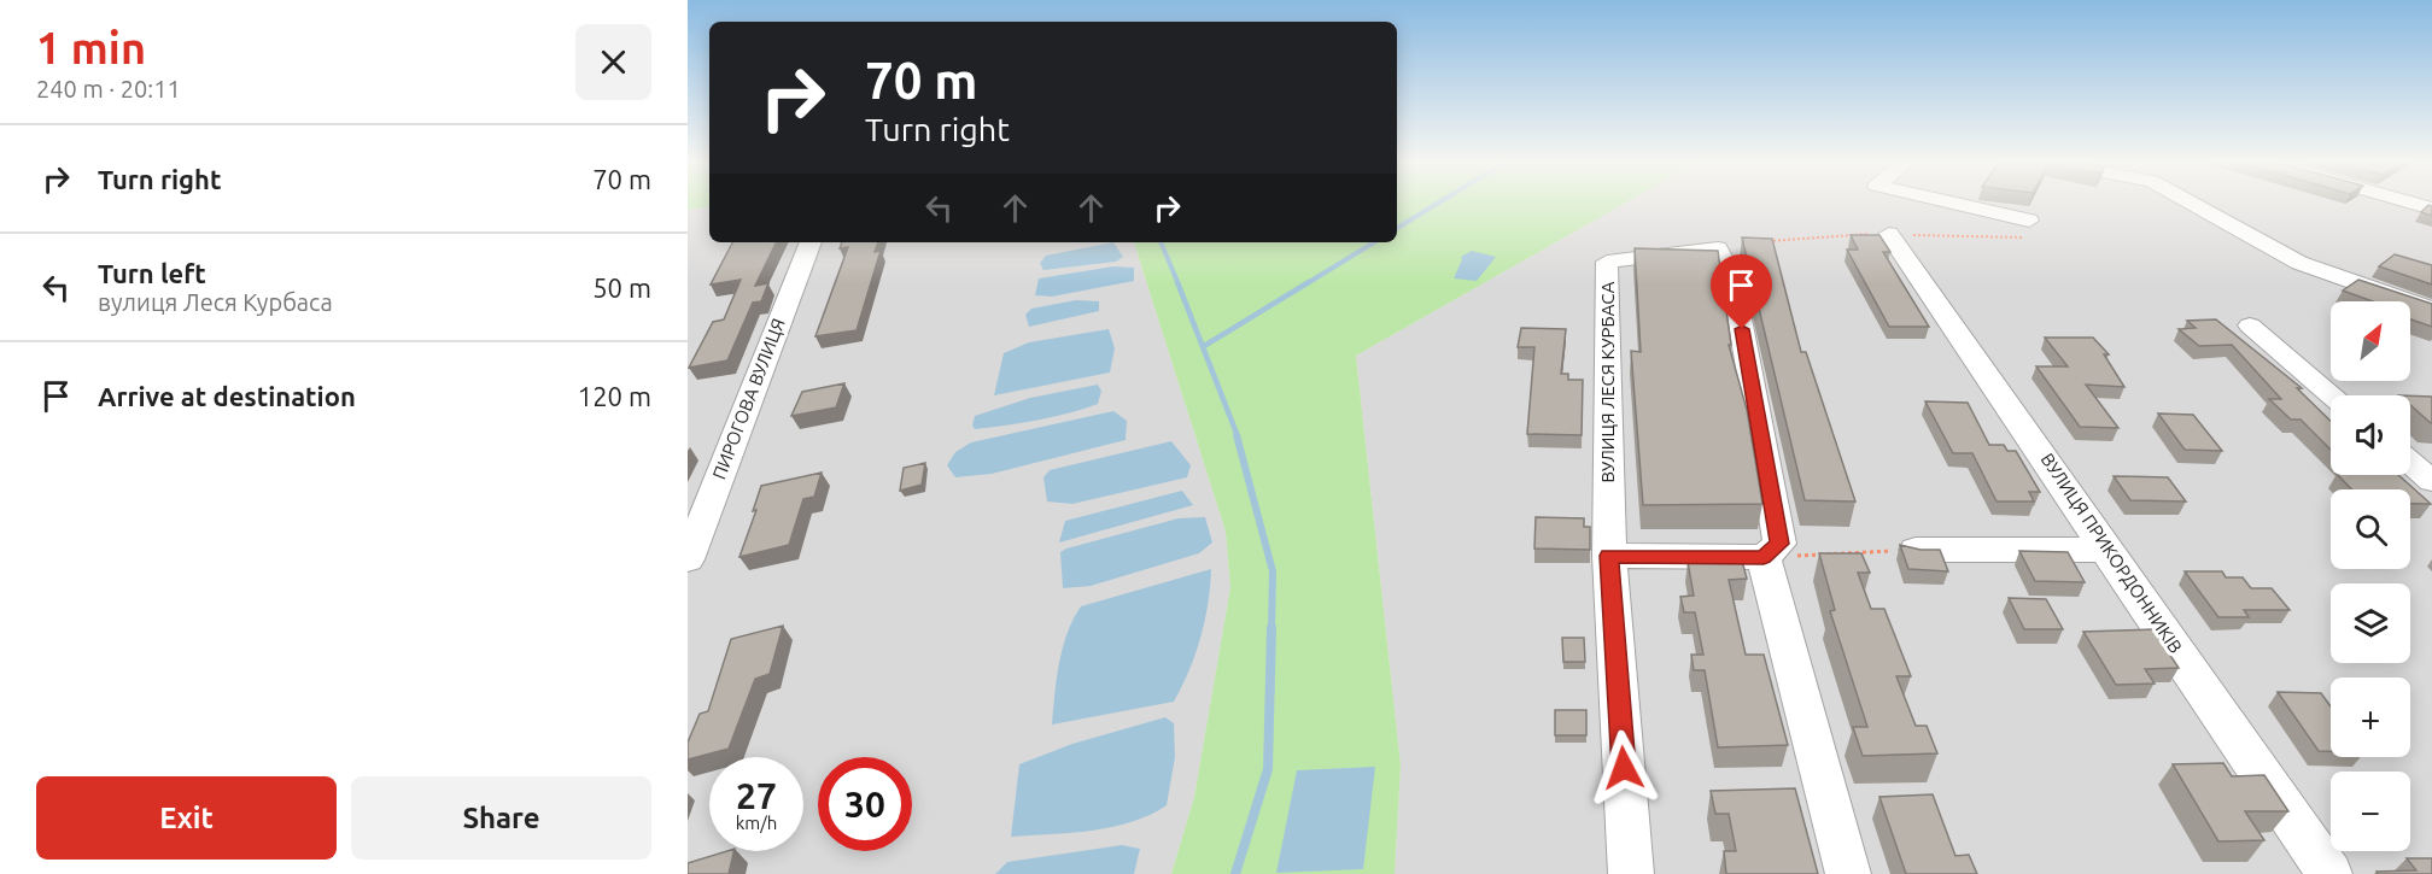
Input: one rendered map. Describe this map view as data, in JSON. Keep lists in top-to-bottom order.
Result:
{
  "streets": {
    "street": ["ВУЛИЦЯ ЛЕСЯ КУРБАСА", "ПИРОГОВА ВУЛИЦЯ", "ВУЛИЦЯ ПРИКОРДОННИКІВ"]
  },
  "north": "top right",
  "page": {
    "heading": ["1 min", "240 m · 20:11"],
    "turn": ["70 m", "Turn right"],
    "list": [
      {
        "name": "Turn right",
        "value": "70 m"
      },
      {
        "name": "Turn left",
        "note": "вулиця Леся Курбаса",
        "value": "50 m"
      },
      {
        "name": "Arrive at destination",
        "value": "120 m"
      }
    ],
    "map_buttons": ["+", "−"],
    "speed": "27 km/h",
    "limit": "30",
    "buttons": ["Exit", "Share"]
  }
}
